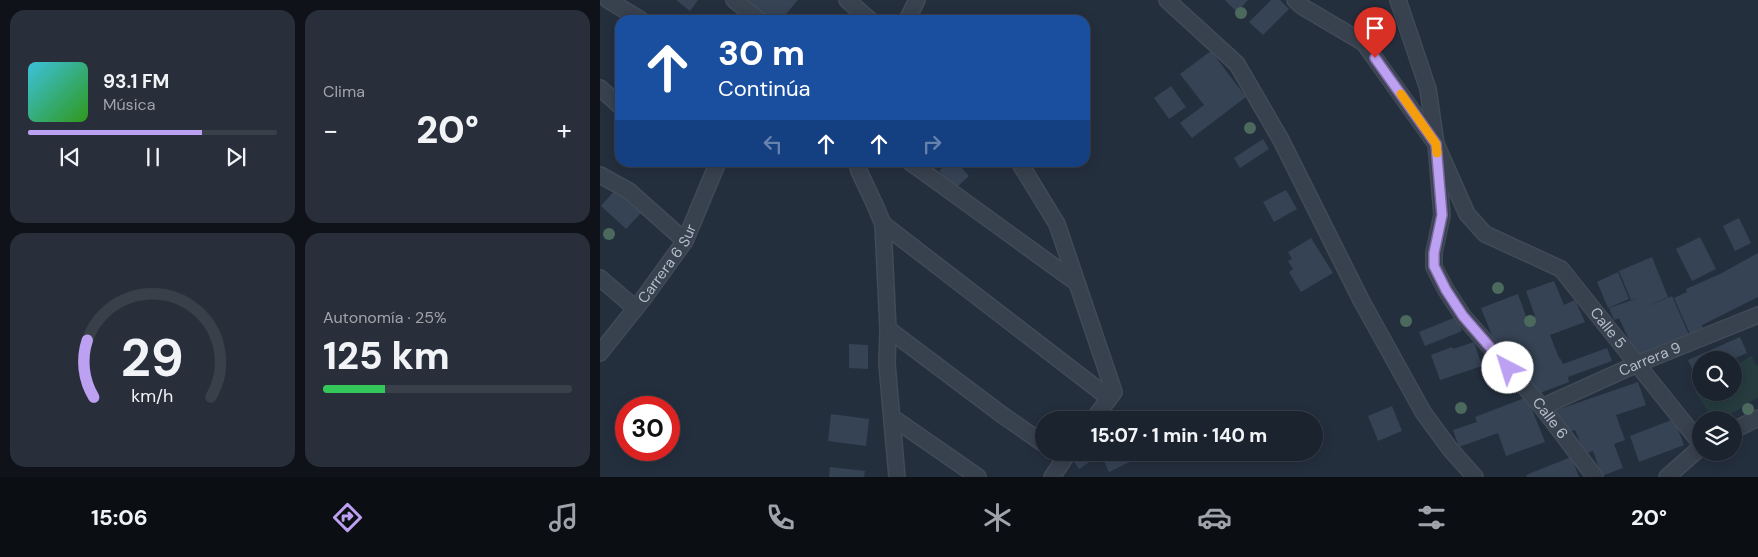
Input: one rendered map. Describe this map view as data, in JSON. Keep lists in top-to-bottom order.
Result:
{
  "streets": {
    "street": [
      "Carrera 6 Sur",
      "Calle 5",
      "Carrera 9",
      "Calle 6"
    ]
  },
  "crossings": [
    ["Calle 5", "Carrera 9"],
    ["Calle 5", "Calle 6"],
    ["Carrera 9", "Calle 6"]
  ],
  "page": {
    "tile": [
      "Clima",
      ["Autonomía · 25%", "125 km"]
    ],
    "turn": ["30 m", "Continúa"],
    "song": ["93.1 FM", "Música"],
    "heat": ["−", "20°", "+"],
    "limit": "30",
    "trip": "15:07 · 1 min · 140 m",
    "tabs": ["15:06", "20°"],
    "gauge": ["29", "km/h"]
  }
}
